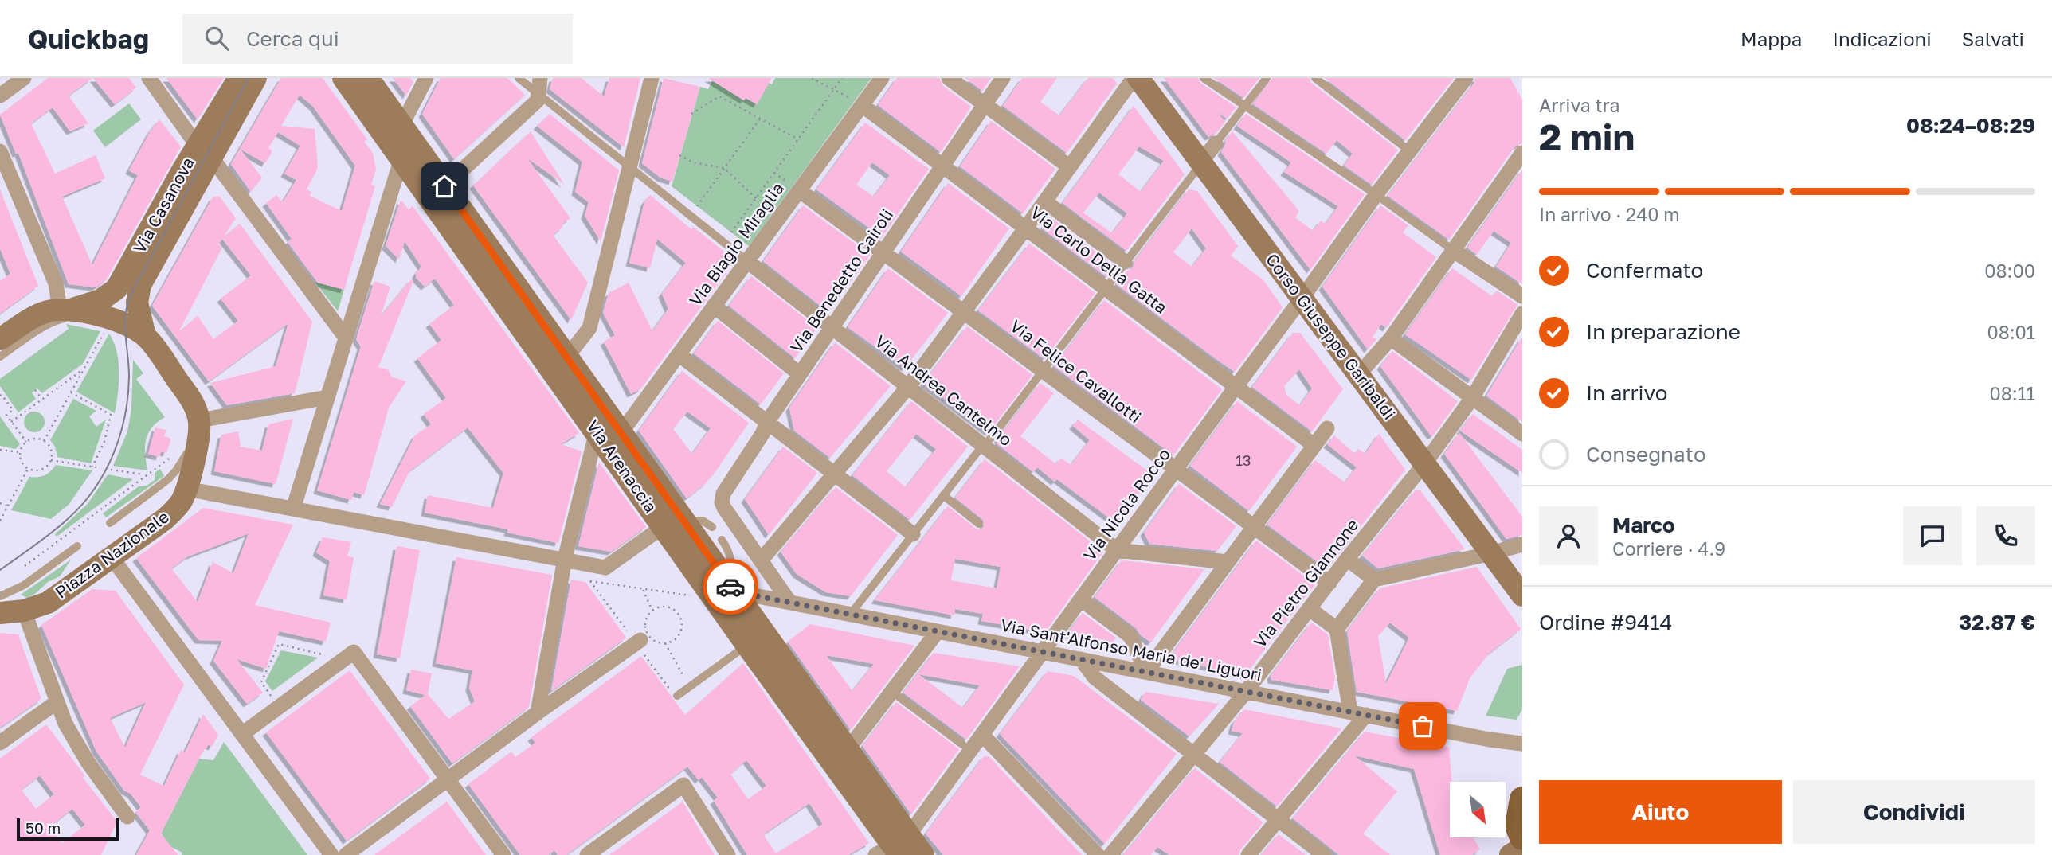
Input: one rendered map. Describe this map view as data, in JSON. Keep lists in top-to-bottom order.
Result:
{
  "streets": {
    "main road": [
      "Via Casanova",
      "Corso Giuseppe Garibaldi",
      "Via Arenaccia",
      "Piazza Nazionale"
    ],
    "street": [
      "Via Biagio Miraglia",
      "Via Carlo Della Gatta",
      "Via Benedetto Cairoli",
      "Via Felice Cavallotti",
      "Via Andrea Cantelmo",
      "Via Nicola Rocco",
      "Via Pietro Giannone",
      "Via Sant'Alfonso Maria de' Liguori"
    ]
  },
  "crossings": [
    ["Via Biagio Miraglia", "Via Carlo Della Gatta"],
    ["Via Biagio Miraglia", "Via Felice Cavallotti"],
    ["Via Biagio Miraglia", "Via Andrea Cantelmo"],
    ["Via Biagio Miraglia", "Via Arenaccia"],
    ["Via Carlo Della Gatta", "Via Benedetto Cairoli"],
    ["Via Carlo Della Gatta", "Via Nicola Rocco"],
    ["Via Benedetto Cairoli", "Via Felice Cavallotti"],
    ["Via Benedetto Cairoli", "Via Andrea Cantelmo"],
    ["Corso Giuseppe Garibaldi", "Via Nicola Rocco"],
    ["Corso Giuseppe Garibaldi", "Via Pietro Giannone"],
    ["Via Felice Cavallotti", "Via Nicola Rocco"],
    ["Via Felice Cavallotti", "Via Pietro Giannone"],
    ["Via Andrea Cantelmo", "Via Nicola Rocco"],
    ["Via Arenaccia", "Via Nicola Rocco"],
    ["Via Arenaccia", "Via Sant'Alfonso Maria de' Liguori"],
    ["Via Nicola Rocco", "Via Sant'Alfonso Maria de' Liguori"],
    ["Via Pietro Giannone", "Via Sant'Alfonso Maria de' Liguori"]
  ],
  "house_numbers": ["13"],
  "scale_bar": "50 m",
  "north": "bottom right",
  "page": {
    "header": "Quickbag",
    "search": "Cerca qui",
    "nav": ["Mappa", "Indicazioni", "Salvati"],
    "heading": ["2 min", "Arriva tra", "08:24–08:29"],
    "panel": [
      "Marco",
      "Corriere · 4.9",
      "Ordine #9414",
      "32.87 €"
    ],
    "bar": "In arrivo · 240 m",
    "list": [
      ["Confermato", "08:00"],
      ["In preparazione", "08:01"],
      ["In arrivo", "08:11"],
      "Consegnato"
    ],
    "buttons": ["Aiuto", "Condividi"],
    "scale": "50 m"
  }
}
